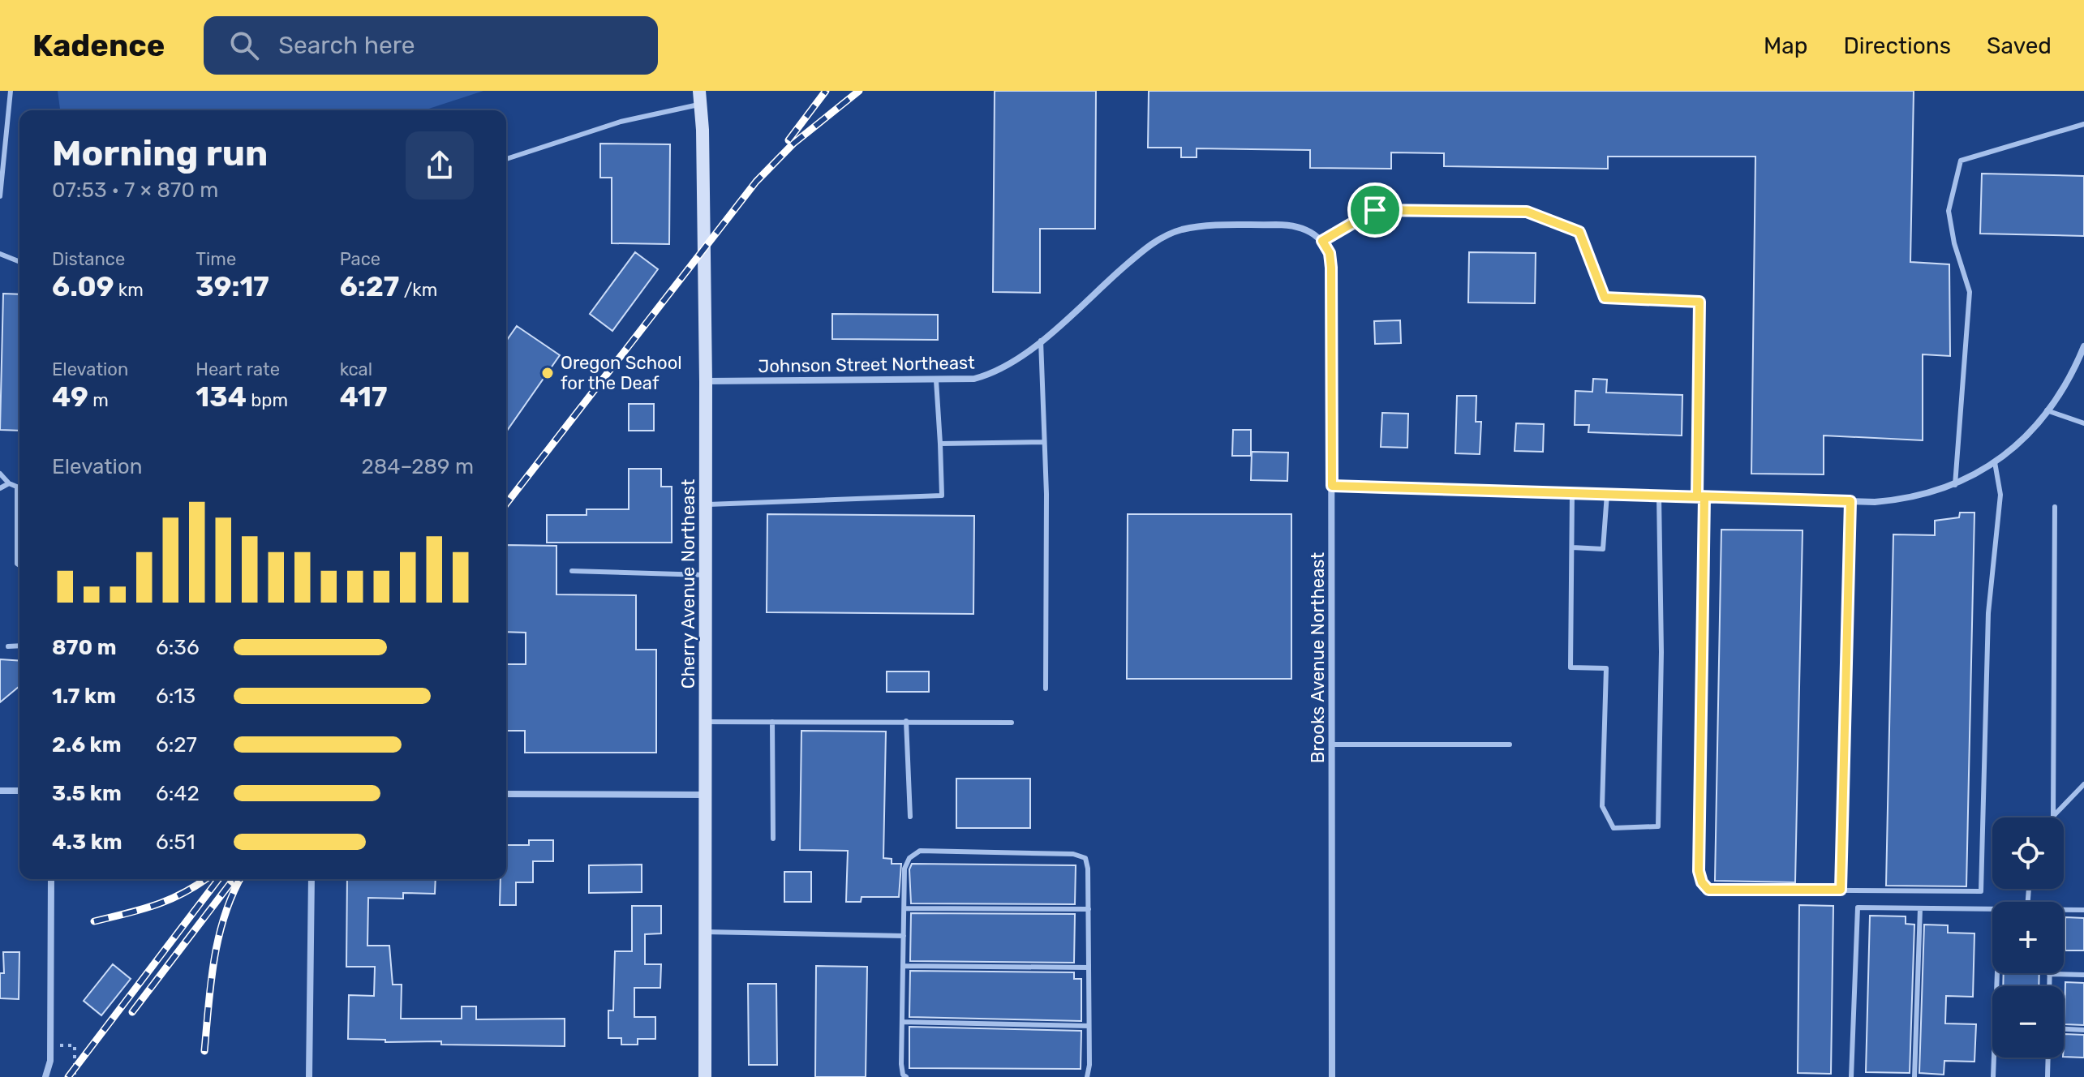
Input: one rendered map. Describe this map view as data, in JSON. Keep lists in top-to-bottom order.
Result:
{
  "streets": {
    "main road": ["Cherry Avenue Northeast"],
    "street": ["Johnson Street Northeast", "Brooks Avenue Northeast"]
  },
  "crossings": [
    ["Johnson Street Northeast", "Cherry Avenue Northeast"],
    ["Johnson Street Northeast", "Brooks Avenue Northeast"]
  ],
  "places": ["Oregon School for the Deaf"],
  "page": {
    "header": "Kadence",
    "search": "Search here",
    "nav": ["Map", "Directions", "Saved"],
    "heading": ["Morning run", "07:53 · 7 × 870 m"],
    "stats": [
      ["Distance", "6.09 km"],
      ["Time", "39:17"],
      ["Pace", "6:27 /km"],
      ["Elevation", "49 m"],
      ["Heart rate", "134 bpm"],
      ["kcal", "417"]
    ],
    "chart": ["Elevation", "284–289 m"],
    "list": [
      {
        "name": "870 m",
        "note": "6:36"
      },
      {
        "name": "1.7 km",
        "note": "6:13"
      },
      {
        "name": "2.6 km",
        "note": "6:27"
      },
      {
        "name": "3.5 km",
        "note": "6:42"
      },
      {
        "name": "4.3 km",
        "note": "6:51"
      }
    ],
    "map_buttons": ["+", "−"]
  }
}
